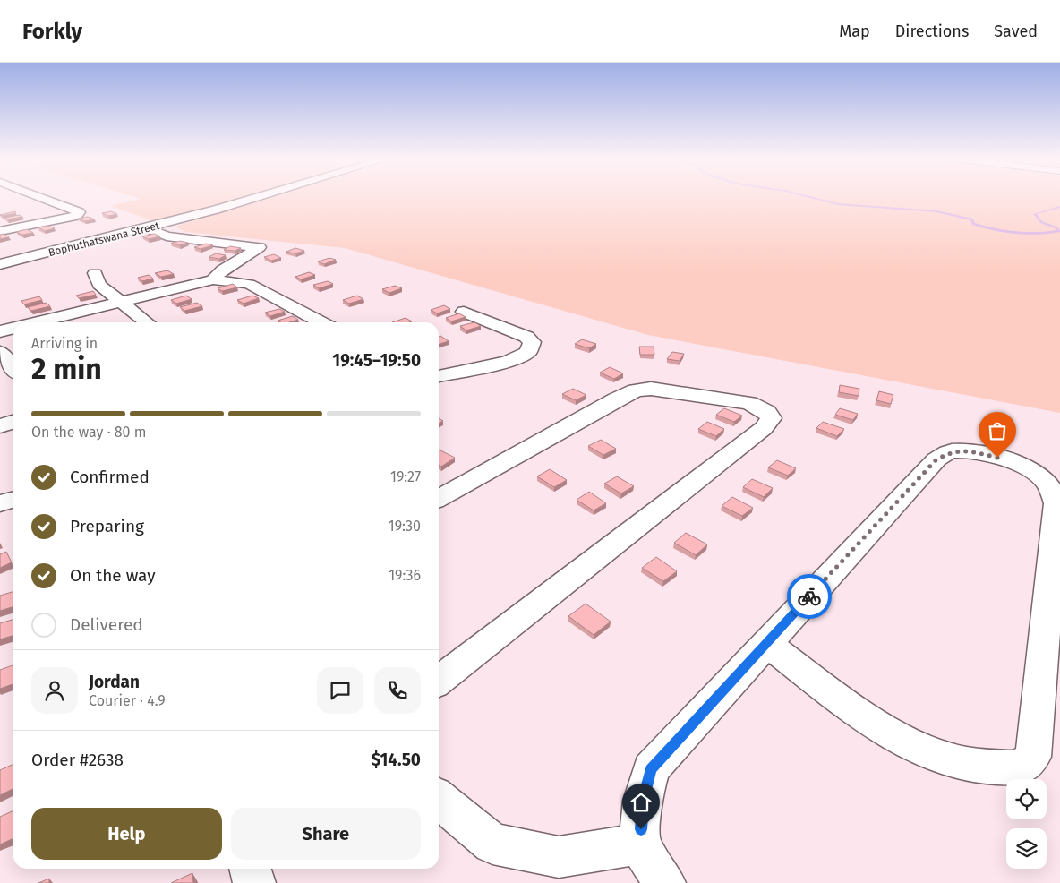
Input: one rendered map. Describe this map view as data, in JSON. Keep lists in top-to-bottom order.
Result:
{
  "streets": {
    "street": ["Bophuthatswana Street"]
  },
  "page": {
    "header": "Forkly",
    "nav": ["Map", "Directions", "Saved"],
    "heading": ["2 min", "Arriving in", "19:45–19:50"],
    "panel": [
      "Jordan",
      "Courier · 4.9",
      "Order #2638",
      "$14.50"
    ],
    "bar": "On the way · 80 m",
    "list": [
      ["Confirmed", "19:27"],
      ["Preparing", "19:30"],
      ["On the way", "19:36"],
      "Delivered"
    ],
    "buttons": ["Help", "Share"]
  }
}
